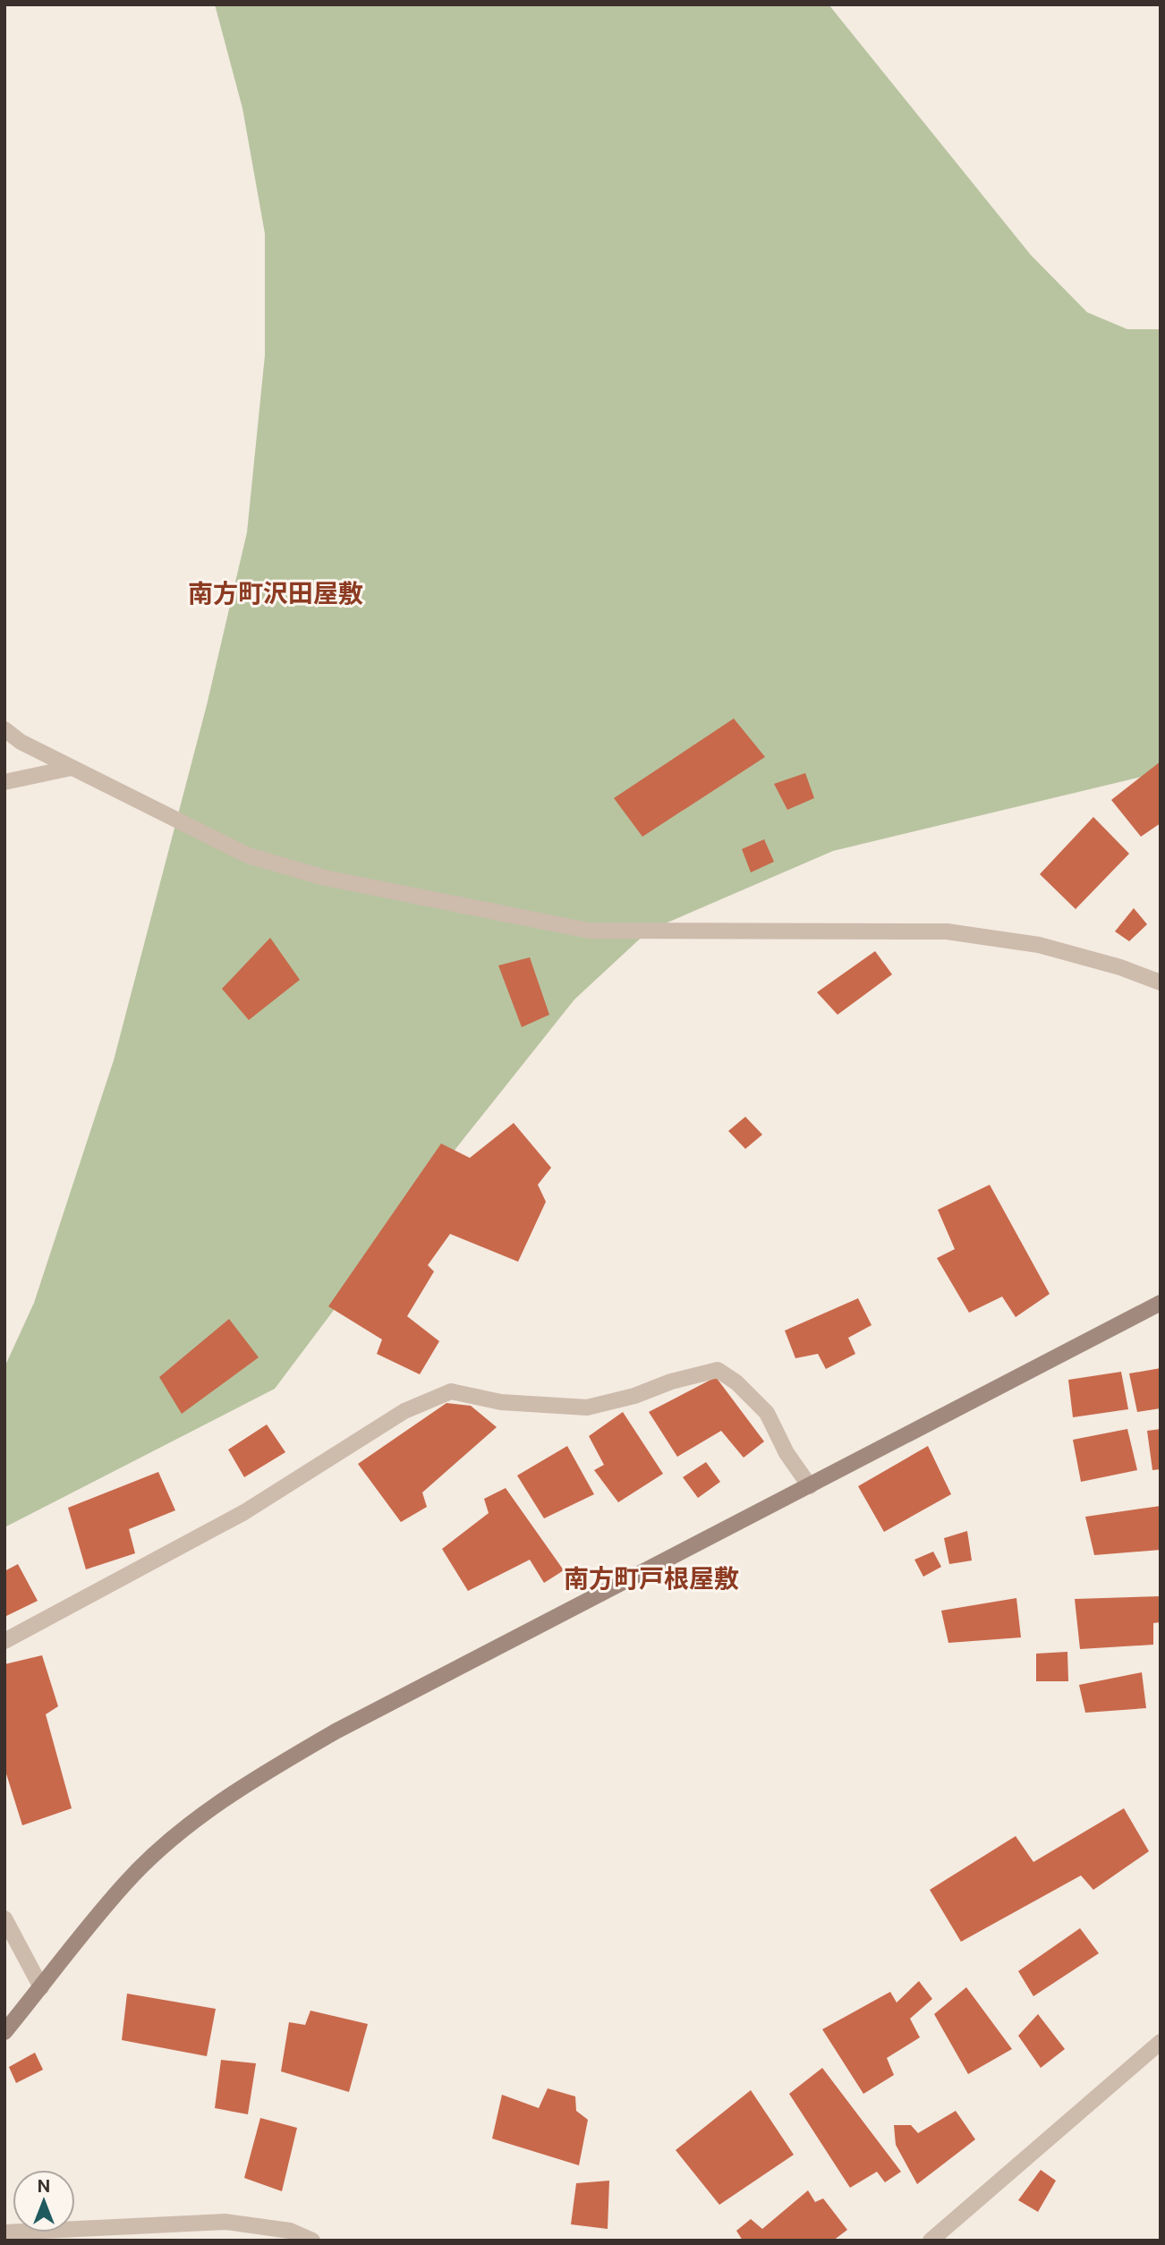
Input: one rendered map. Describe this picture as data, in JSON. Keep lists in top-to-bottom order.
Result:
{
  "districts": ["南方町沢田屋敷", "南方町戸根屋敷"],
  "north": "top"
}
